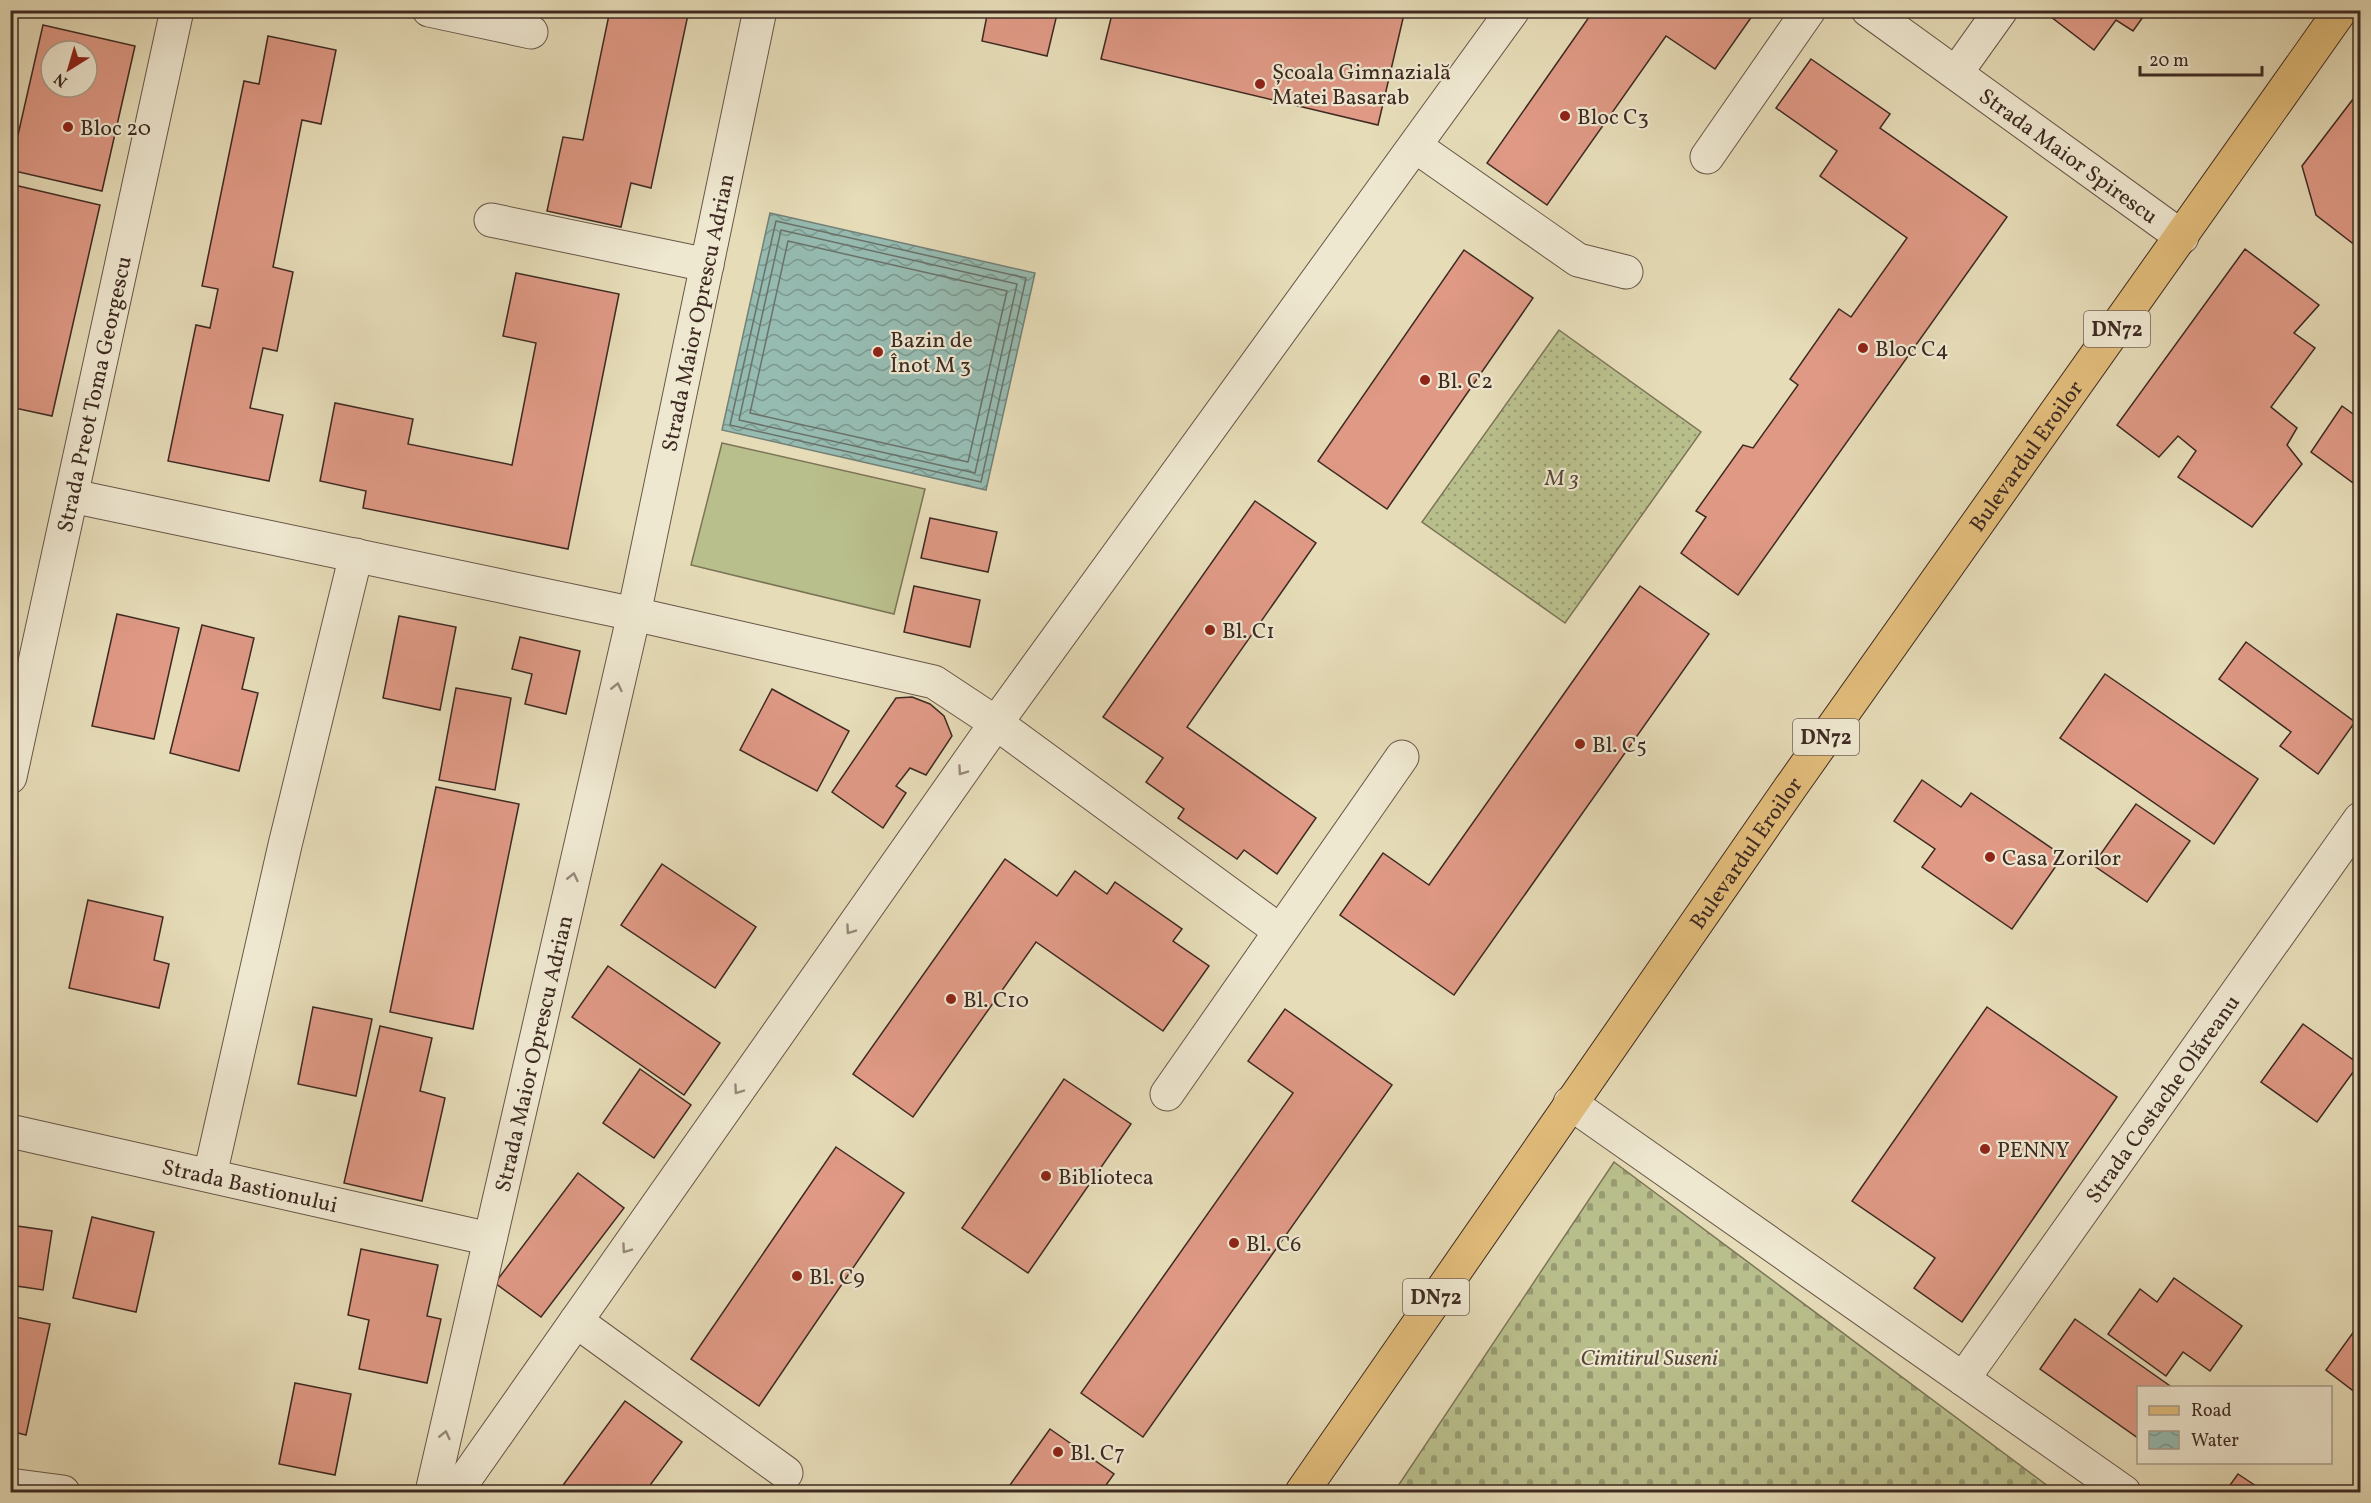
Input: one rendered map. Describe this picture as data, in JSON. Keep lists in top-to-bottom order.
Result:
{
  "streets": {
    "main road": ["DN72", "Bulevardul Eroilor"],
    "street": [
      "Strada Maior Spirescu",
      "Strada Maior Oprescu Adrian",
      "Strada Preot Toma Georgescu",
      "Strada Costache Olăreanu",
      "Strada Bastionului"
    ]
  },
  "crossings": [
    ["Strada Maior Spirescu", "Bulevardul Eroilor"],
    ["Strada Maior Oprescu Adrian", "Strada Bastionului"]
  ],
  "parks": ["M 3", "Cimitirul Suseni"],
  "places": [
    "Școala Gimnazială Matei Basarab",
    "Bloc C3",
    "Bloc 20",
    "Bloc C4",
    "Bazin de Înot M 3",
    "Bl. C2",
    "Bl. C1",
    "Bl. C5",
    "Casa Zorilor",
    "Bl. C10",
    "PENNY",
    "Biblioteca",
    "Bl. C6",
    "Bl. C9",
    "Bl. C7"
  ],
  "legend": ["Road", "Water"],
  "scale_bar": "20 m",
  "north": "bottom left"
}
